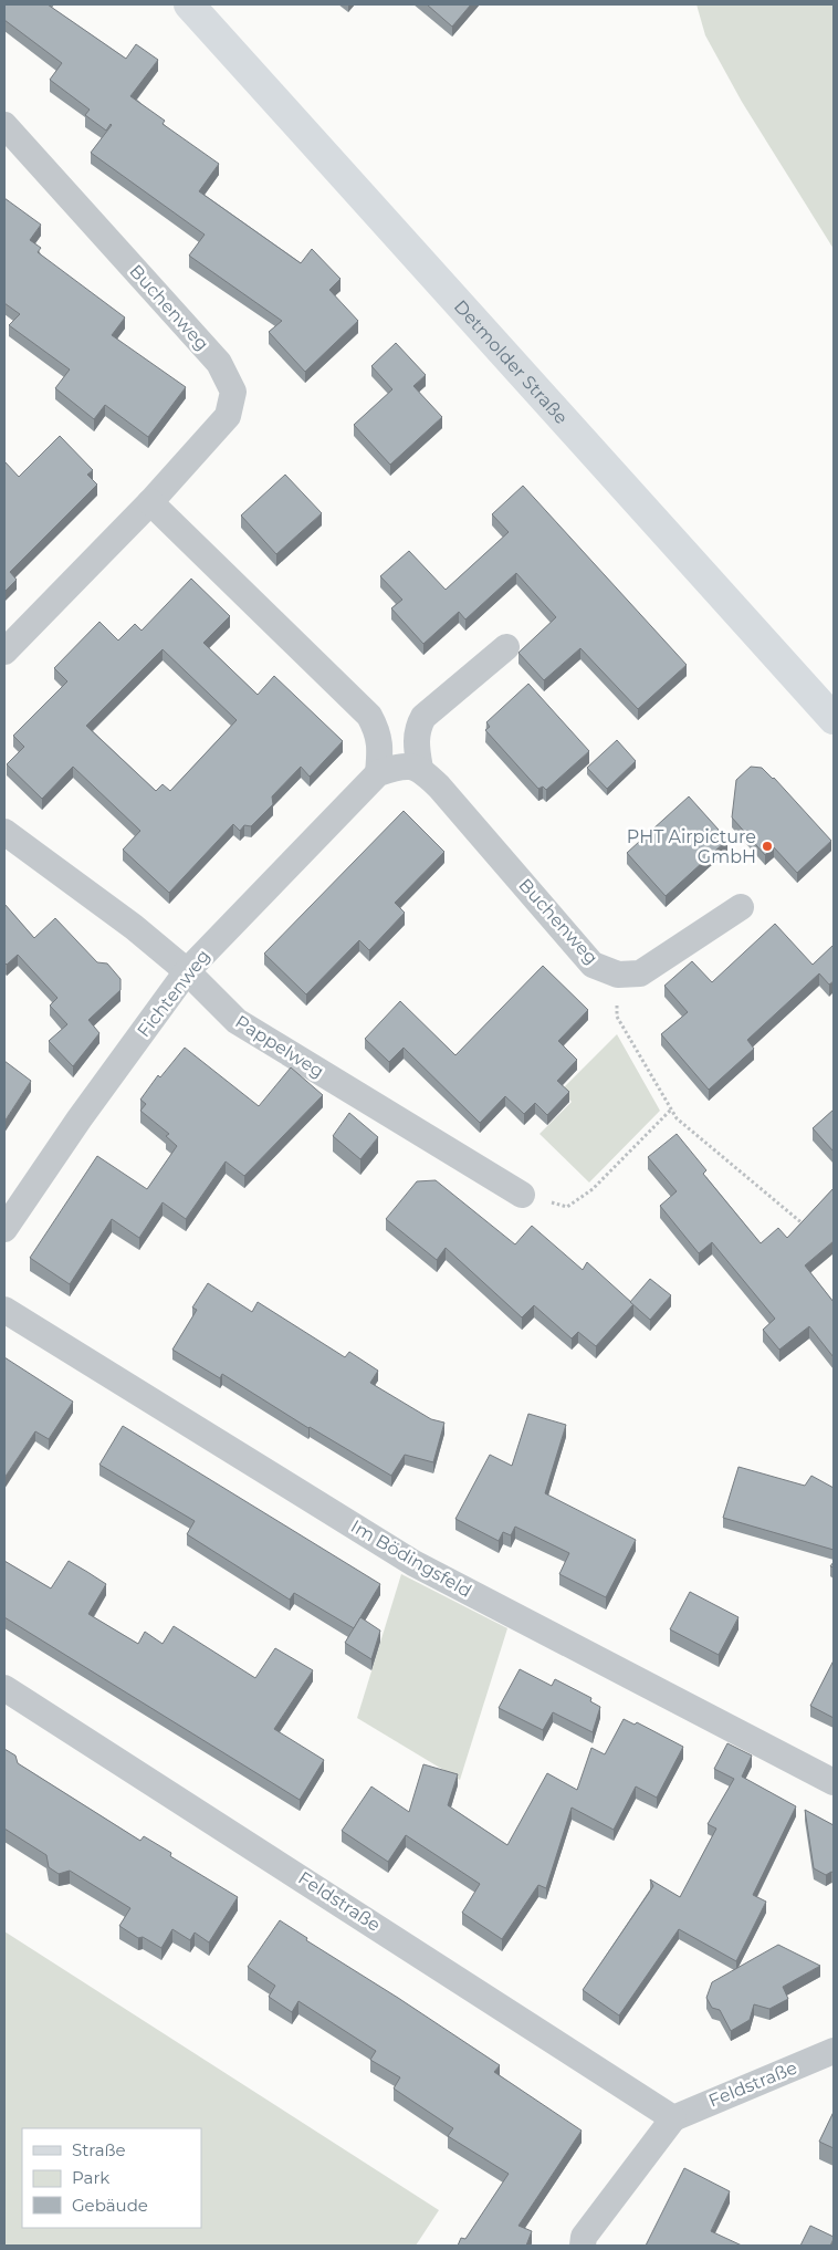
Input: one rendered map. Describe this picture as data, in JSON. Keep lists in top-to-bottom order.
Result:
{
  "streets": {
    "main road": ["Detmolder Straße"],
    "street": [
      "Buchenweg",
      "Fichtenweg",
      "Pappelweg",
      "Im Bödingsfeld",
      "Feldstraße"
    ]
  },
  "crossings": [
    ["Buchenweg", "Fichtenweg"],
    ["Fichtenweg", "Pappelweg"]
  ],
  "places": ["PHT Airpicture GmbH"],
  "legend": ["Straße", "Park", "Gebäude"]
}
